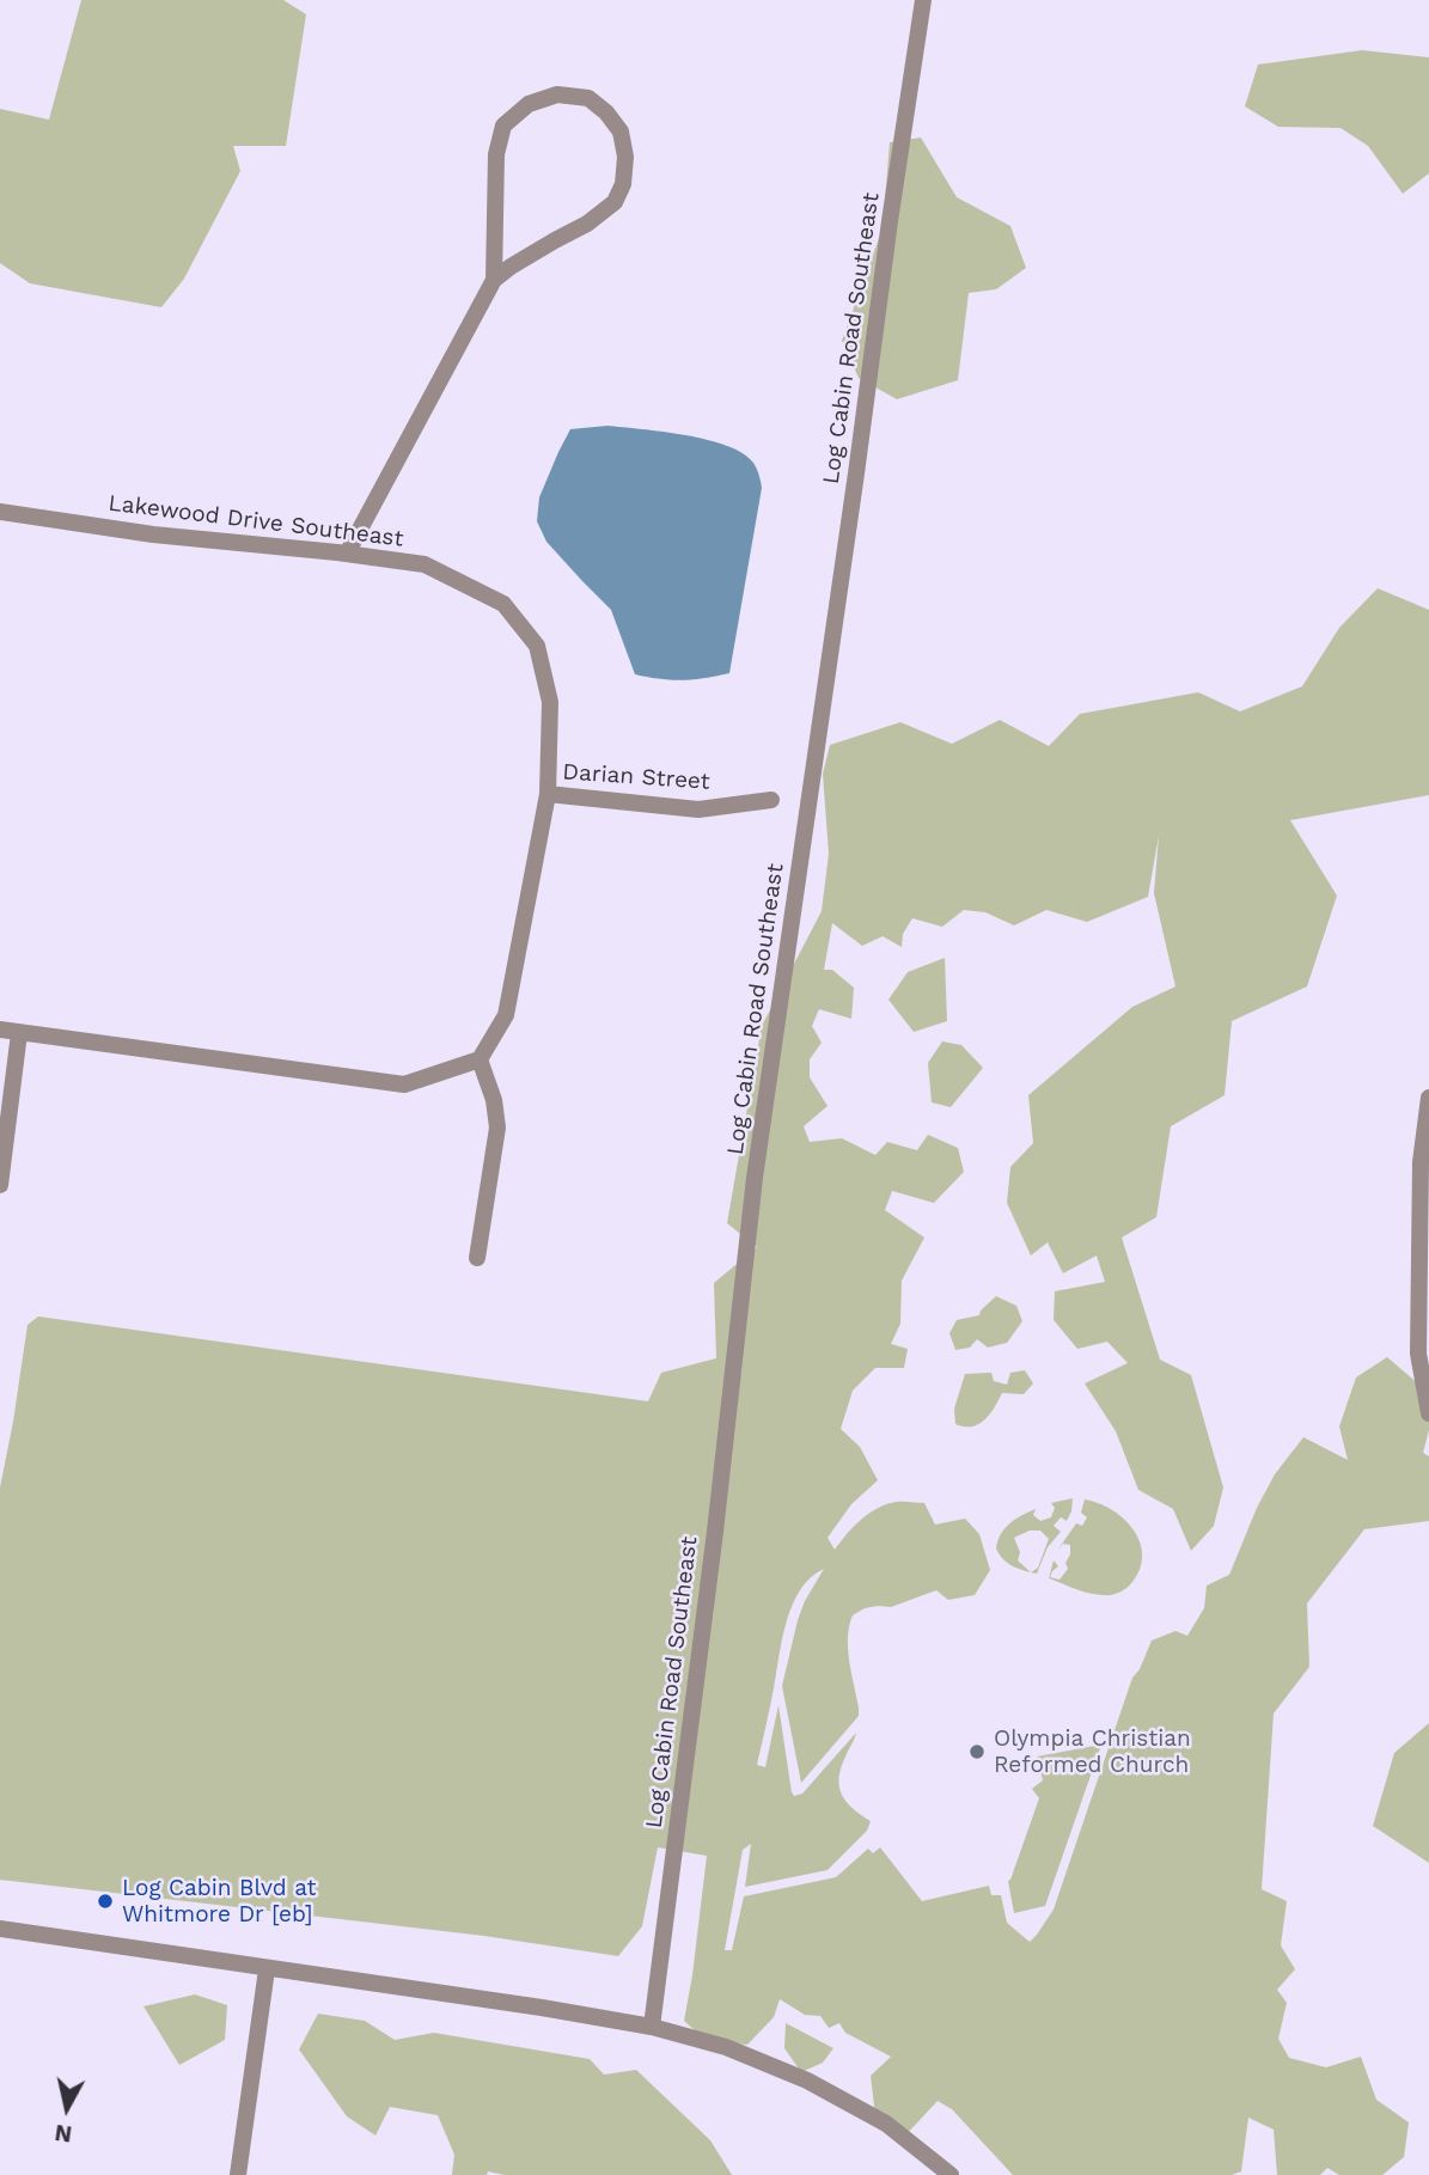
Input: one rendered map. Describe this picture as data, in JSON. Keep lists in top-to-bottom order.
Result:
{
  "streets": {
    "street": ["Log Cabin Road Southeast", "Lakewood Drive Southeast", "Darian Street"]
  },
  "crossings": [
    ["Lakewood Drive Southeast", "Darian Street"]
  ],
  "places": ["Olympia Christian Reformed Church", "Log Cabin Blvd at Whitmore Dr [eb]"],
  "north": "bottom"
}
